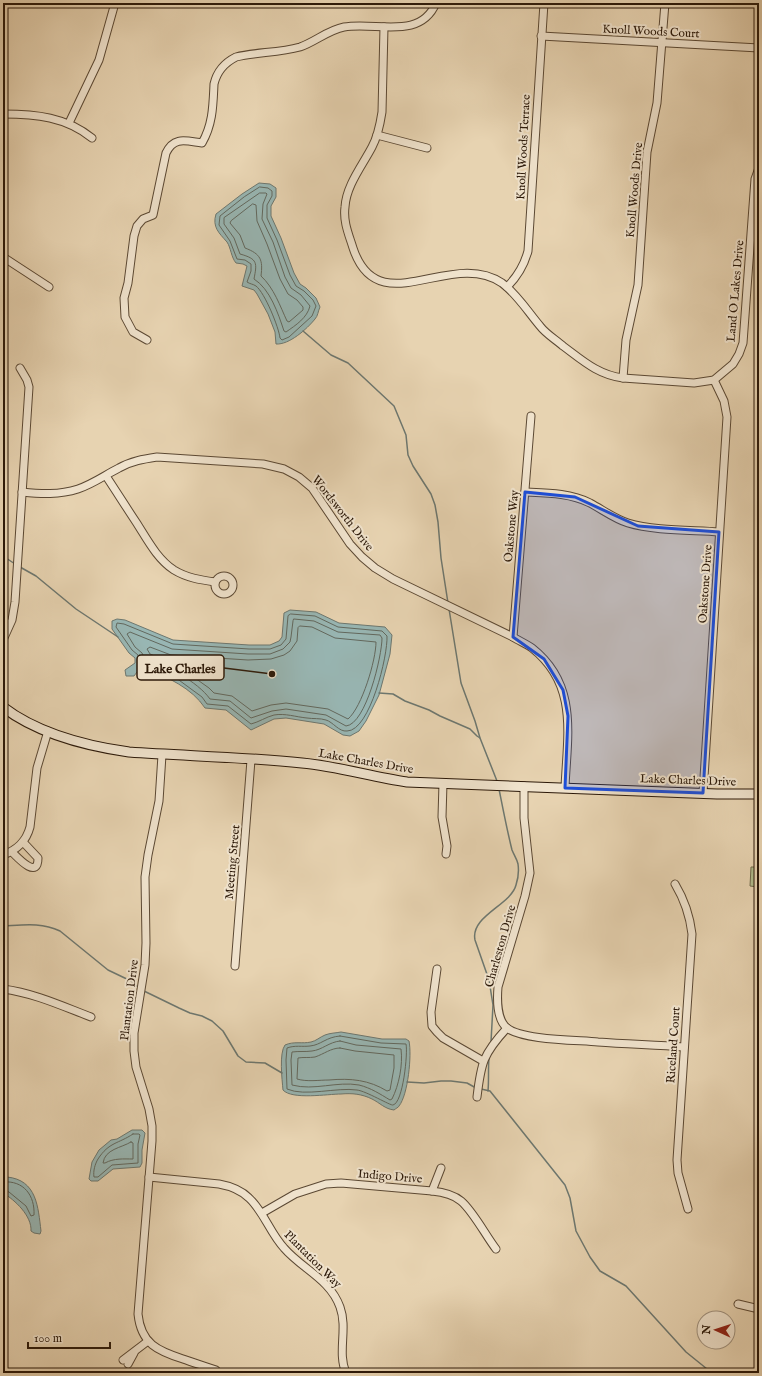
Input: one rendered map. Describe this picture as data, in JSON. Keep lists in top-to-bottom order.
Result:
{
  "streets": {
    "street": [
      "Knoll Woods Court",
      "Knoll Woods Terrace",
      "Knoll Woods Drive",
      "Land O Lakes Drive",
      "Wordsworth Drive",
      "Oakstone Way",
      "Oakstone Drive",
      "Lake Charles Drive",
      "Meeting Street",
      "Charleston Drive",
      "Plantation Drive",
      "Riceland Court",
      "Indigo Drive",
      "Plantation Way"
    ]
  },
  "crossings": [
    ["Knoll Woods Court", "Knoll Woods Terrace"],
    ["Knoll Woods Court", "Knoll Woods Drive"],
    ["Land O Lakes Drive", "Oakstone Drive"],
    ["Wordsworth Drive", "Oakstone Way"],
    ["Wordsworth Drive", "Lake Charles Drive"],
    ["Oakstone Drive", "Lake Charles Drive"],
    ["Lake Charles Drive", "Meeting Street"],
    ["Lake Charles Drive", "Charleston Drive"],
    ["Lake Charles Drive", "Plantation Drive"],
    ["Plantation Drive", "Plantation Way"],
    ["Indigo Drive", "Plantation Way"]
  ],
  "places": ["Lake Charles"],
  "scale_bar": "100 m",
  "north": "left"
}
